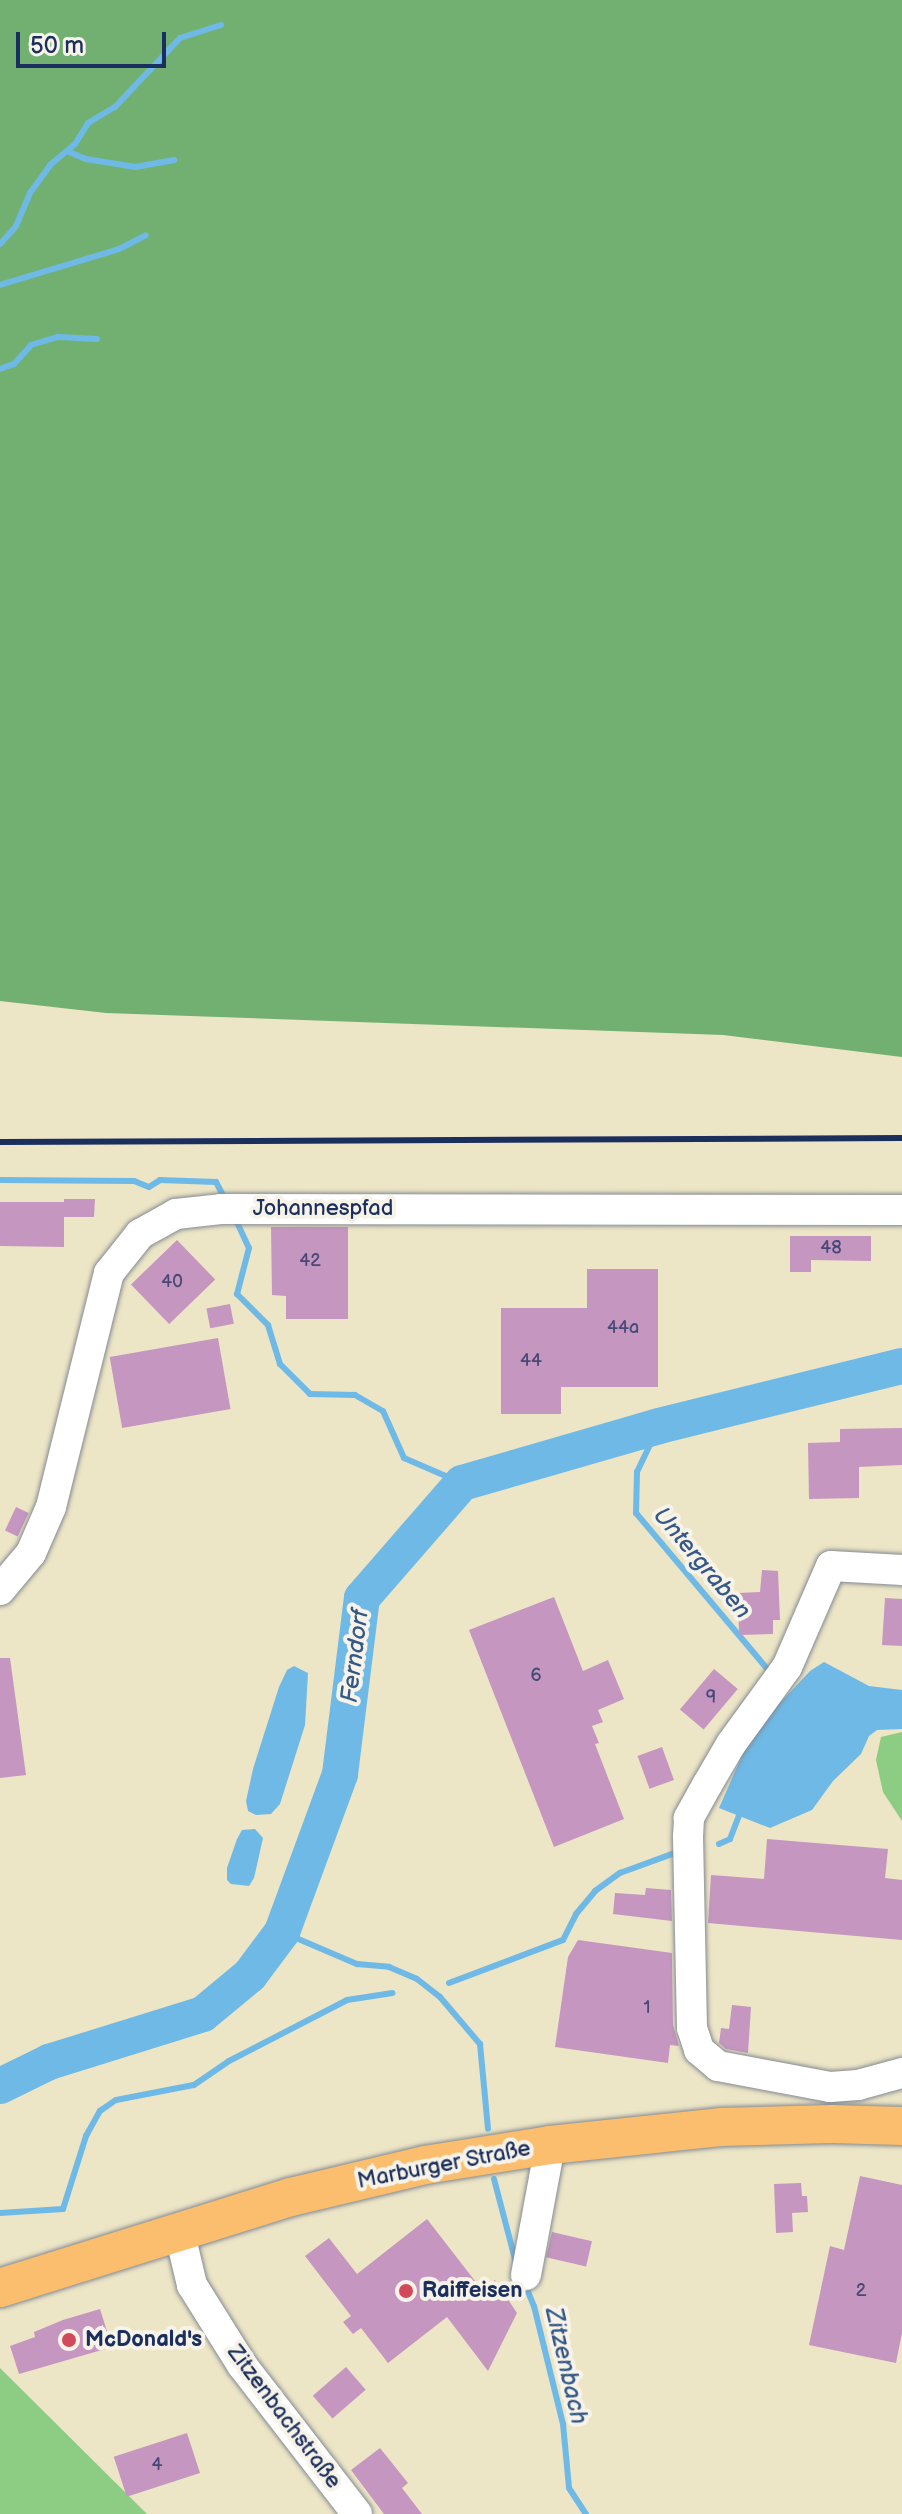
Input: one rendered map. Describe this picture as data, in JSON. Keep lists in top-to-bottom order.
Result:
{
  "streets": {
    "main road": ["Marburger Straße"],
    "street": ["Johannespfad", "Zitzenbachstraße"]
  },
  "crossings": [
    ["Marburger Straße", "Zitzenbachstraße"]
  ],
  "water": ["Untergraben", "Ferndorf", "Zitzenbach"],
  "places": ["Raiffeisen", "McDonald's"],
  "house_numbers": [
    "48",
    "42",
    "40",
    "44a",
    "44",
    "6",
    "9",
    "1",
    "2",
    "4"
  ],
  "scale_bar": "50 m"
}
